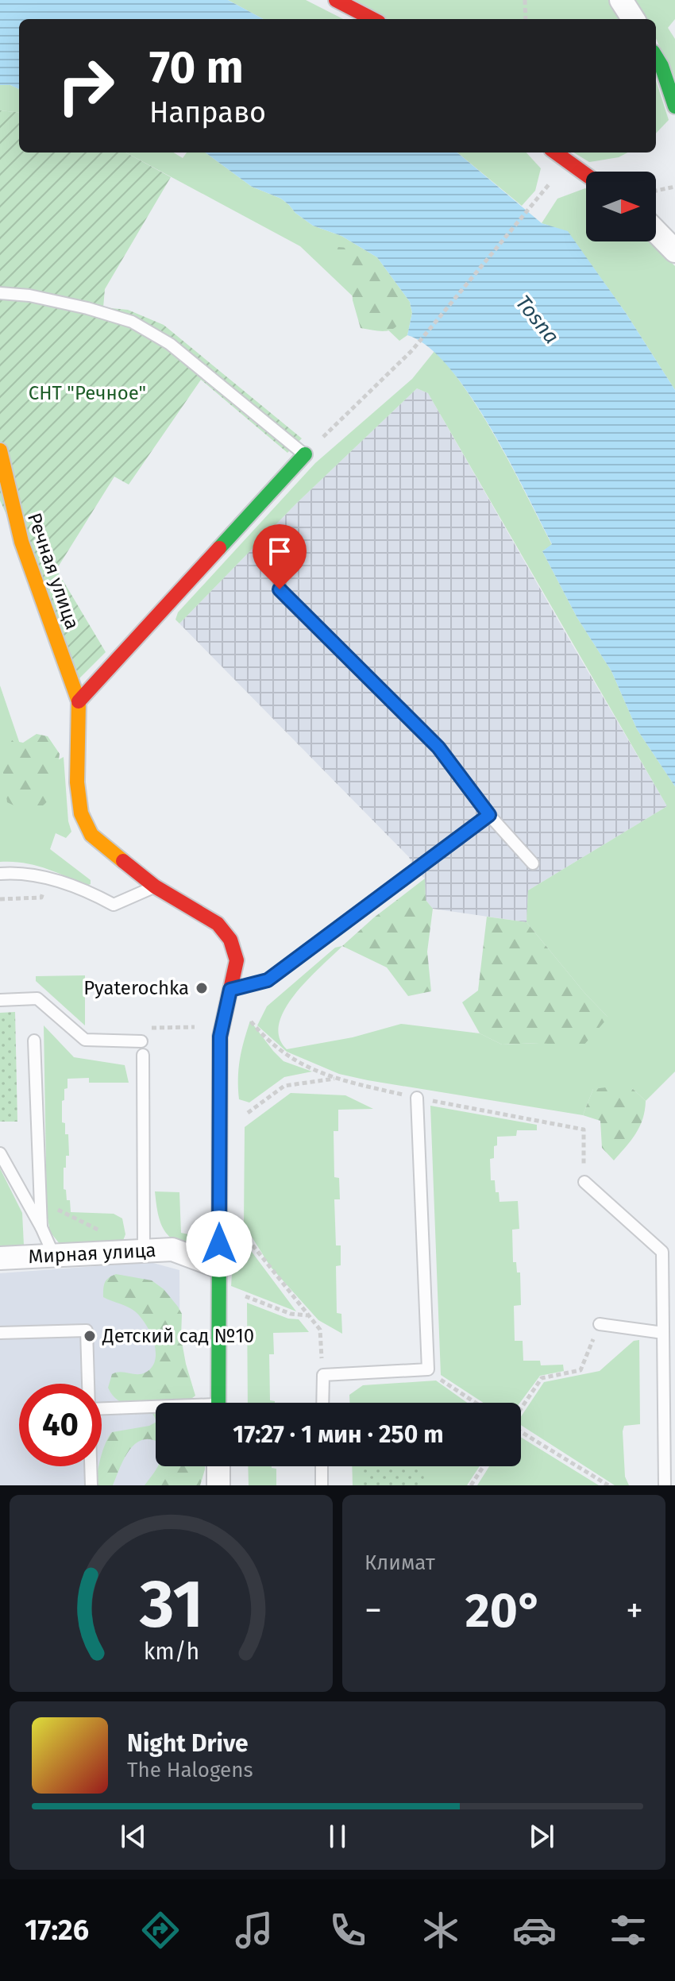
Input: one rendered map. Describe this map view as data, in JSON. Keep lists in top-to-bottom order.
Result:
{
  "streets": {
    "street": ["Речная улица", "Мирная улица"]
  },
  "water": ["Tosna"],
  "parks": ["СНТ \"Речное\""],
  "places": ["Pyaterochka", "Детский сад №10"],
  "north": "right",
  "page": {
    "turn": ["70 m", "Направо"],
    "limit": "40",
    "trip": "17:27 · 1 мин · 250 m",
    "tile": "Климат",
    "heat": ["−", "20°", "+"],
    "song": ["Night Drive", "The Halogens"],
    "tabs": "17:26",
    "gauge": ["31", "km/h"]
  }
}
